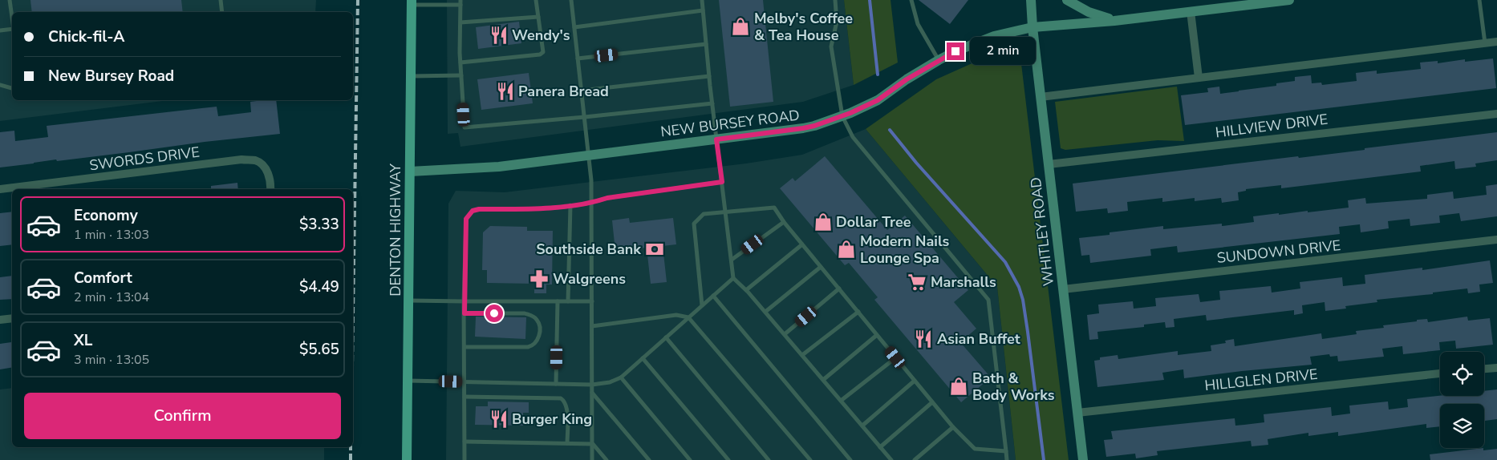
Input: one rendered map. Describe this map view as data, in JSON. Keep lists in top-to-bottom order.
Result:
{
  "streets": {
    "main road": ["DENTON HIGHWAY"],
    "street": [
      "NEW BURSEY ROAD",
      "HILLVIEW DRIVE",
      "SWORDS DRIVE",
      "WHITLEY ROAD",
      "SUNDOWN DRIVE",
      "HILLGLEN DRIVE"
    ]
  },
  "crossings": [
    ["NEW BURSEY ROAD", "DENTON HIGHWAY"],
    ["NEW BURSEY ROAD", "WHITLEY ROAD"],
    ["HILLVIEW DRIVE", "WHITLEY ROAD"],
    ["WHITLEY ROAD", "SUNDOWN DRIVE"],
    ["WHITLEY ROAD", "HILLGLEN DRIVE"]
  ],
  "places": {
    "shop": [
      "Melby's Coffee & Tea House",
      "Dollar Tree",
      "Modern Nails Lounge Spa",
      "Bath & Body Works"
    ],
    "restaurant": [
      "Wendy's",
      "Panera Bread",
      "Asian Buffet",
      "Burger King"
    ],
    "bank": ["Southside Bank"],
    "pharmacy": ["Walgreens"],
    "supermarket": ["Marshalls"]
  },
  "page": {
    "banner": ["Chick-fil-A", "New Bursey Road"],
    "bubble": "2 min",
    "list": [
      {
        "name": "Economy",
        "note": "1 min · 13:03",
        "value": "$3.33"
      },
      {
        "name": "Comfort",
        "note": "2 min · 13:04",
        "value": "$4.49"
      },
      {
        "name": "XL",
        "note": "3 min · 13:05",
        "value": "$5.65"
      }
    ],
    "buttons": "Confirm"
  }
}
